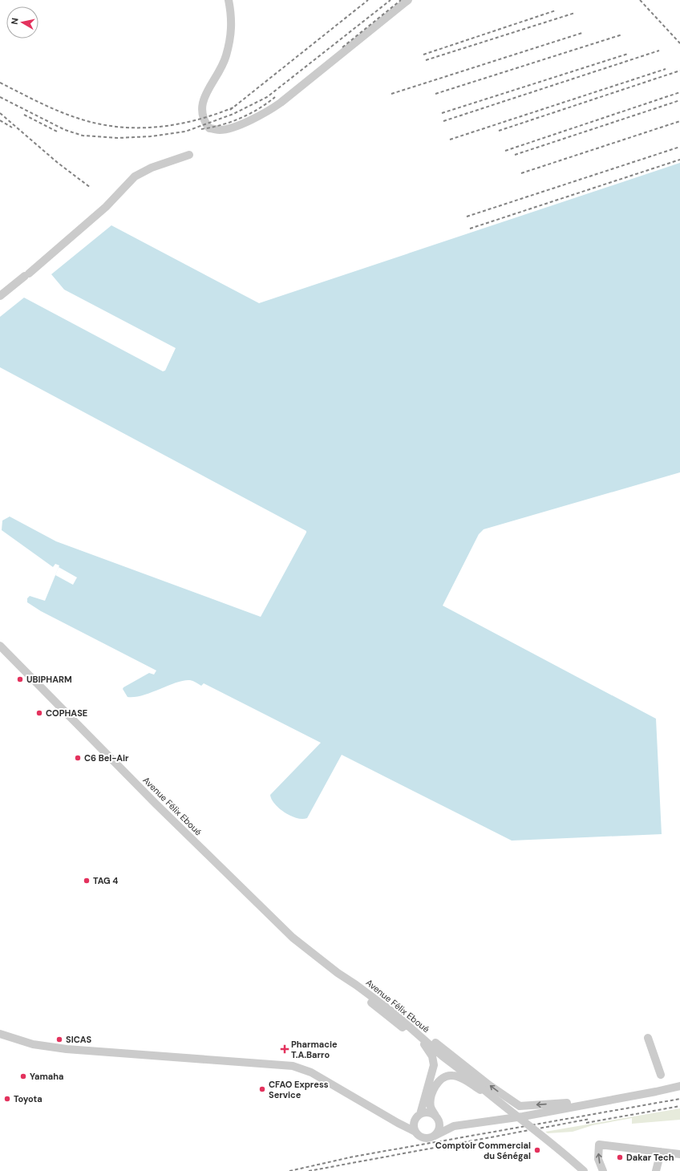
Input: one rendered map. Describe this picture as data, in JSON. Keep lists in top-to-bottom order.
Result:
{
  "streets": {
    "street": ["Avenue Félix Eboué"]
  },
  "places": {
    "other": [
      "UBIPHARM",
      "COPHASE",
      "C6 Bel-Air",
      "TAG 4",
      "SICAS",
      "Yamaha",
      "CFAO Express Service",
      "Toyota",
      "Comptoir Commercial du Sénégal",
      "Dakar Tech"
    ],
    "health": ["Pharmacie T.A.Barro"]
  },
  "north": "left"
}
